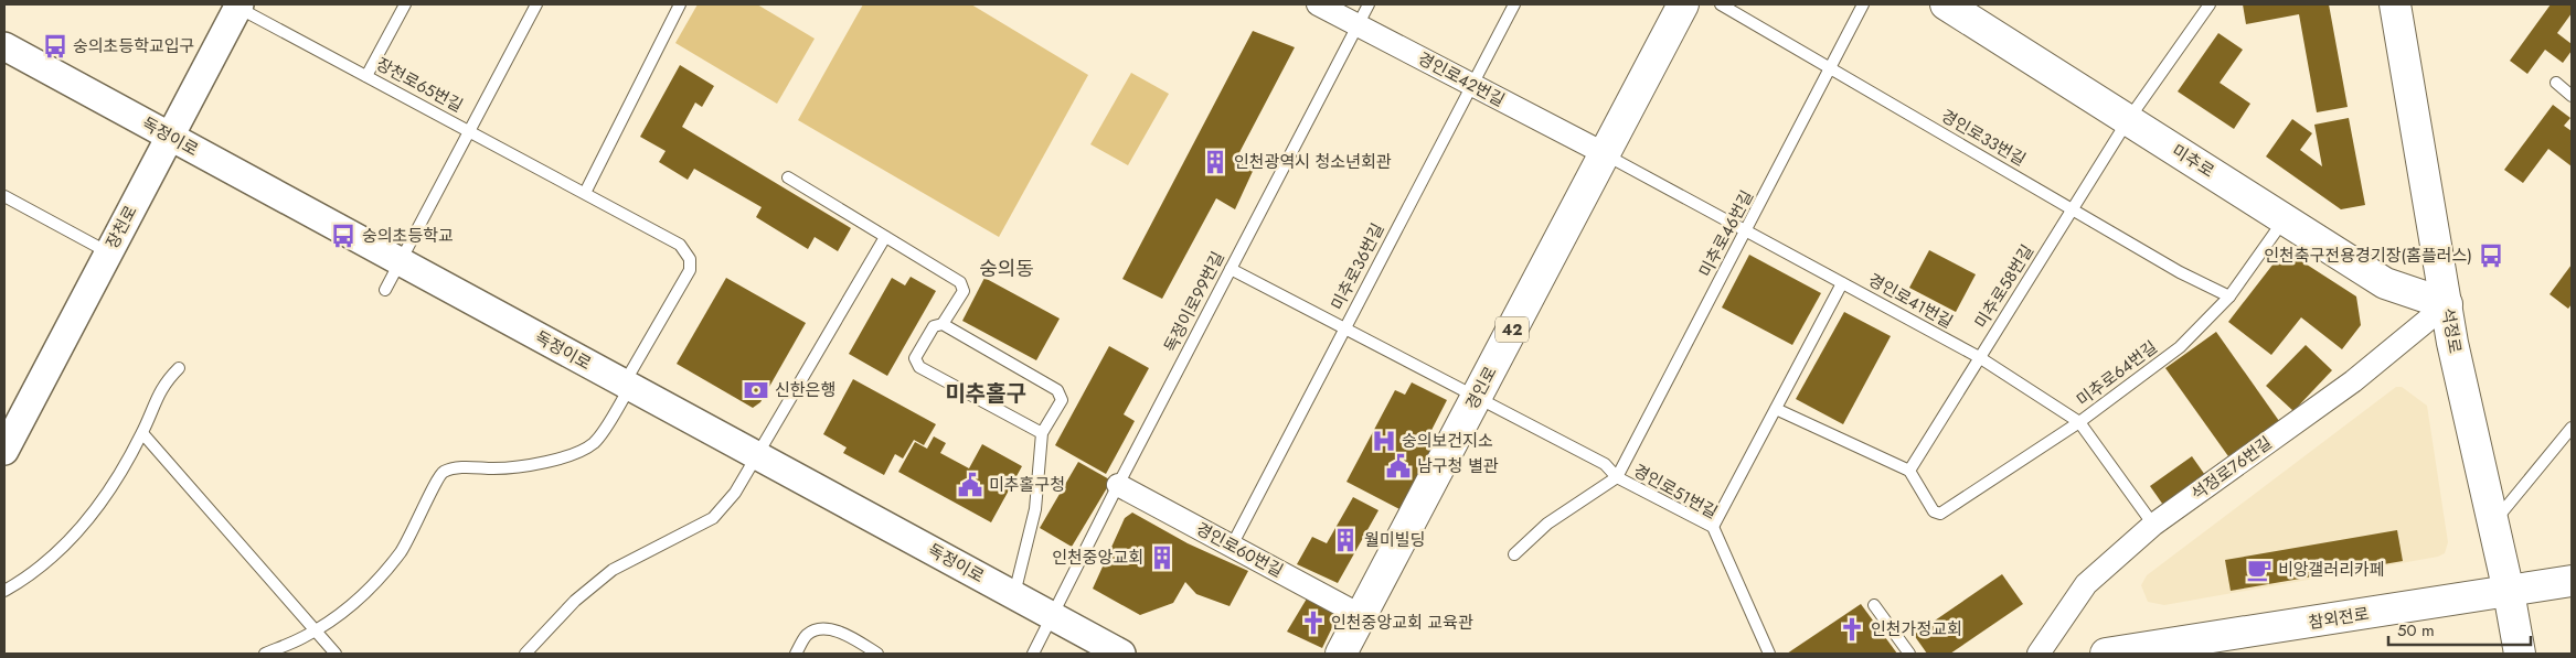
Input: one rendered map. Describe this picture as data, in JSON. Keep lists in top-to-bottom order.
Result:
{
  "streets": {
    "main road": [
      "미추로",
      "42",
      "석정로",
      "경인로",
      "참외전로"
    ],
    "street": [
      "경인로42번길",
      "독정이로",
      "장천로",
      "석정로76번길",
      "경인로60번길"
    ],
    "lane": [
      "장천로65번길",
      "경인로33번길",
      "미추로46번길",
      "미추로36번길",
      "미추로58번길",
      "경인로41번길",
      "독정이로99번길",
      "미추로64번길",
      "경인로51번길"
    ]
  },
  "crossings": [
    ["경인로42번길", "미추로36번길"],
    ["경인로42번길", "경인로41번길"],
    ["경인로42번길", "독정이로99번길"],
    ["경인로42번길", "경인로"],
    ["장천로65번길", "독정이로"],
    ["장천로65번길", "장천로"],
    ["독정이로", "장천로"],
    ["독정이로", "독정이로99번길"],
    ["경인로33번길", "미추로46번길"],
    ["경인로33번길", "미추로58번길"],
    ["경인로33번길", "미추로64번길"],
    ["미추로", "미추로58번길"],
    ["미추로", "석정로"],
    ["미추로", "미추로64번길"],
    ["미추로", "석정로76번길"],
    ["미추로46번길", "경인로41번길"],
    ["미추로46번길", "경인로51번길"],
    ["미추로36번길", "경인로51번길"],
    ["미추로36번길", "경인로60번길"],
    ["미추로58번길", "경인로41번길"],
    ["미추로58번길", "미추로64번길"],
    ["경인로41번길", "미추로64번길"],
    ["경인로41번길", "경인로"],
    ["경인로41번길", "석정로76번길"],
    ["경인로41번길", "경인로51번길"],
    ["독정이로99번길", "경인로51번길"],
    ["독정이로99번길", "경인로60번길"],
    ["석정로", "석정로76번길"],
    ["석정로", "참외전로"],
    ["경인로", "경인로51번길"],
    ["경인로", "경인로60번길"]
  ],
  "districts": ["숭의동", "미추홀구"],
  "places": {
    "bus stop": ["숭의초등학교입구", "숭의초등학교", "인천축구전용경기장(홈플러스)"],
    "building": ["인천광역시 청소년회관", "월미빌딩", "인천중앙교회"],
    "bank": ["신한은행"],
    "hospital": ["숭의보건지소"],
    "public building": ["남구청 별관", "미추홀구청"],
    "cafe": ["비앙갤러리카페"],
    "church": ["인천중앙교회 교육관", "인천가정교회"]
  },
  "scale_bar": "50 m"
}
